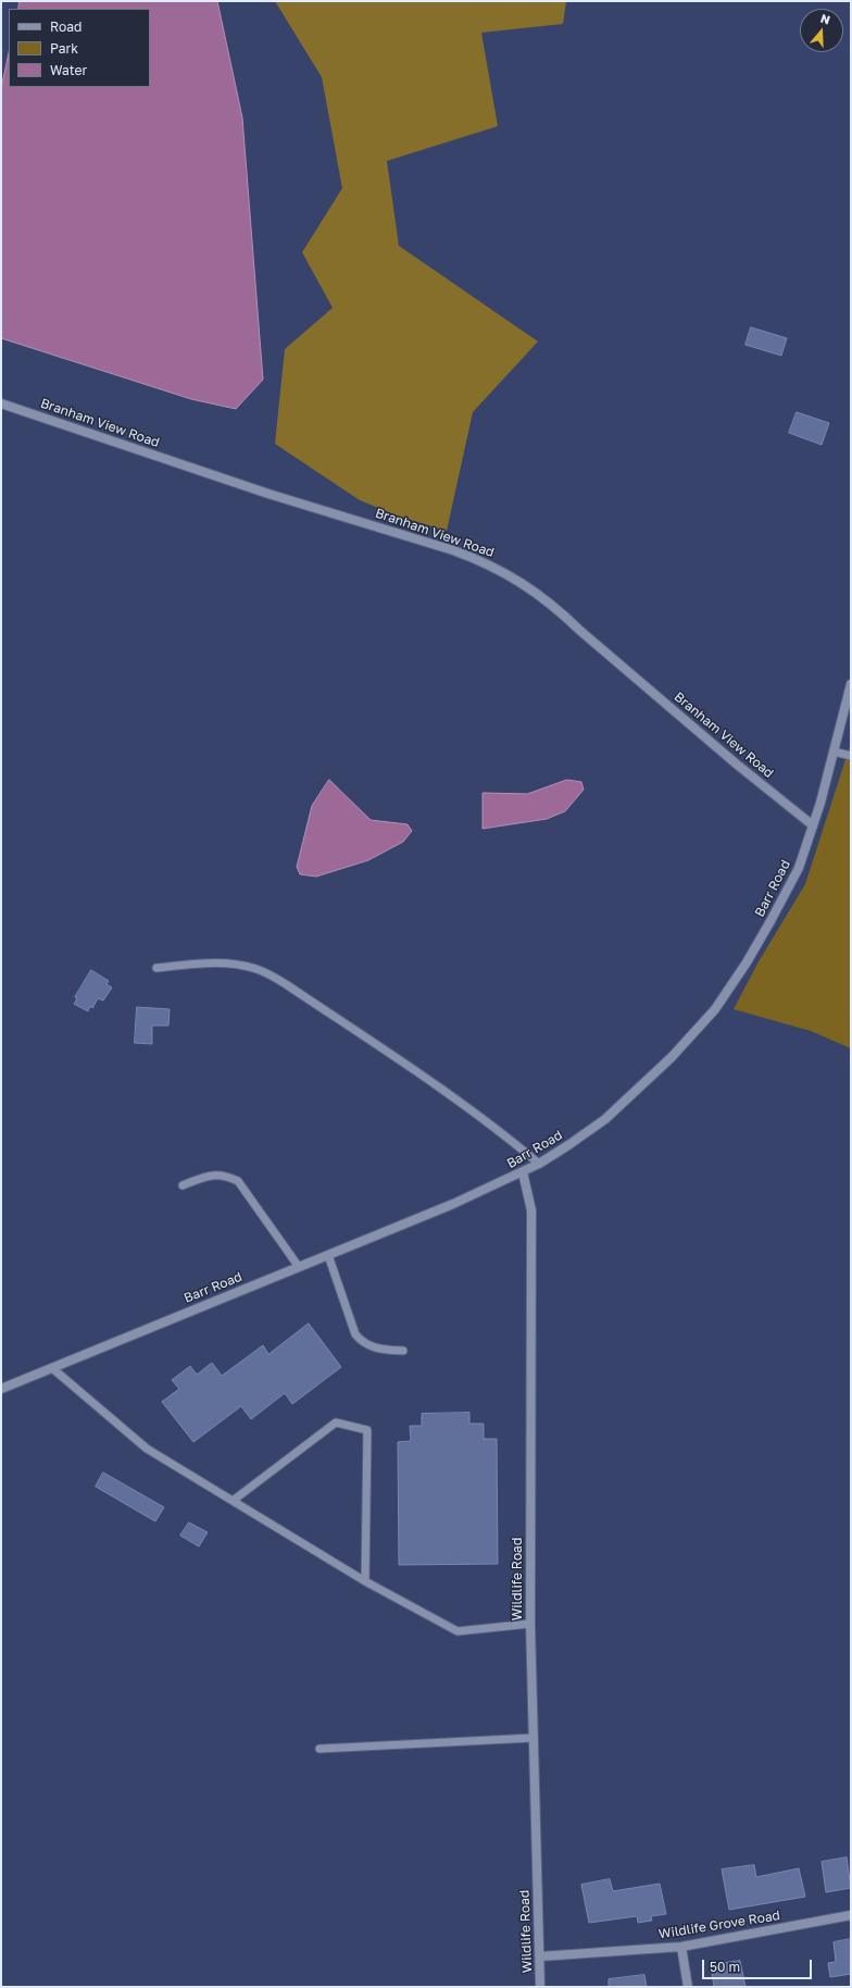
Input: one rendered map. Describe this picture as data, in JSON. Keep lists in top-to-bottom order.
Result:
{
  "streets": {
    "street": [
      "Branham View Road",
      "Barr Road",
      "Wildlife Road",
      "Wildlife Grove Road"
    ]
  },
  "crossings": [
    ["Branham View Road", "Barr Road"],
    ["Barr Road", "Wildlife Road"],
    ["Wildlife Road", "Wildlife Grove Road"]
  ],
  "legend": ["Road", "Park", "Water"],
  "scale_bar": "50 m",
  "north": "top"
}
